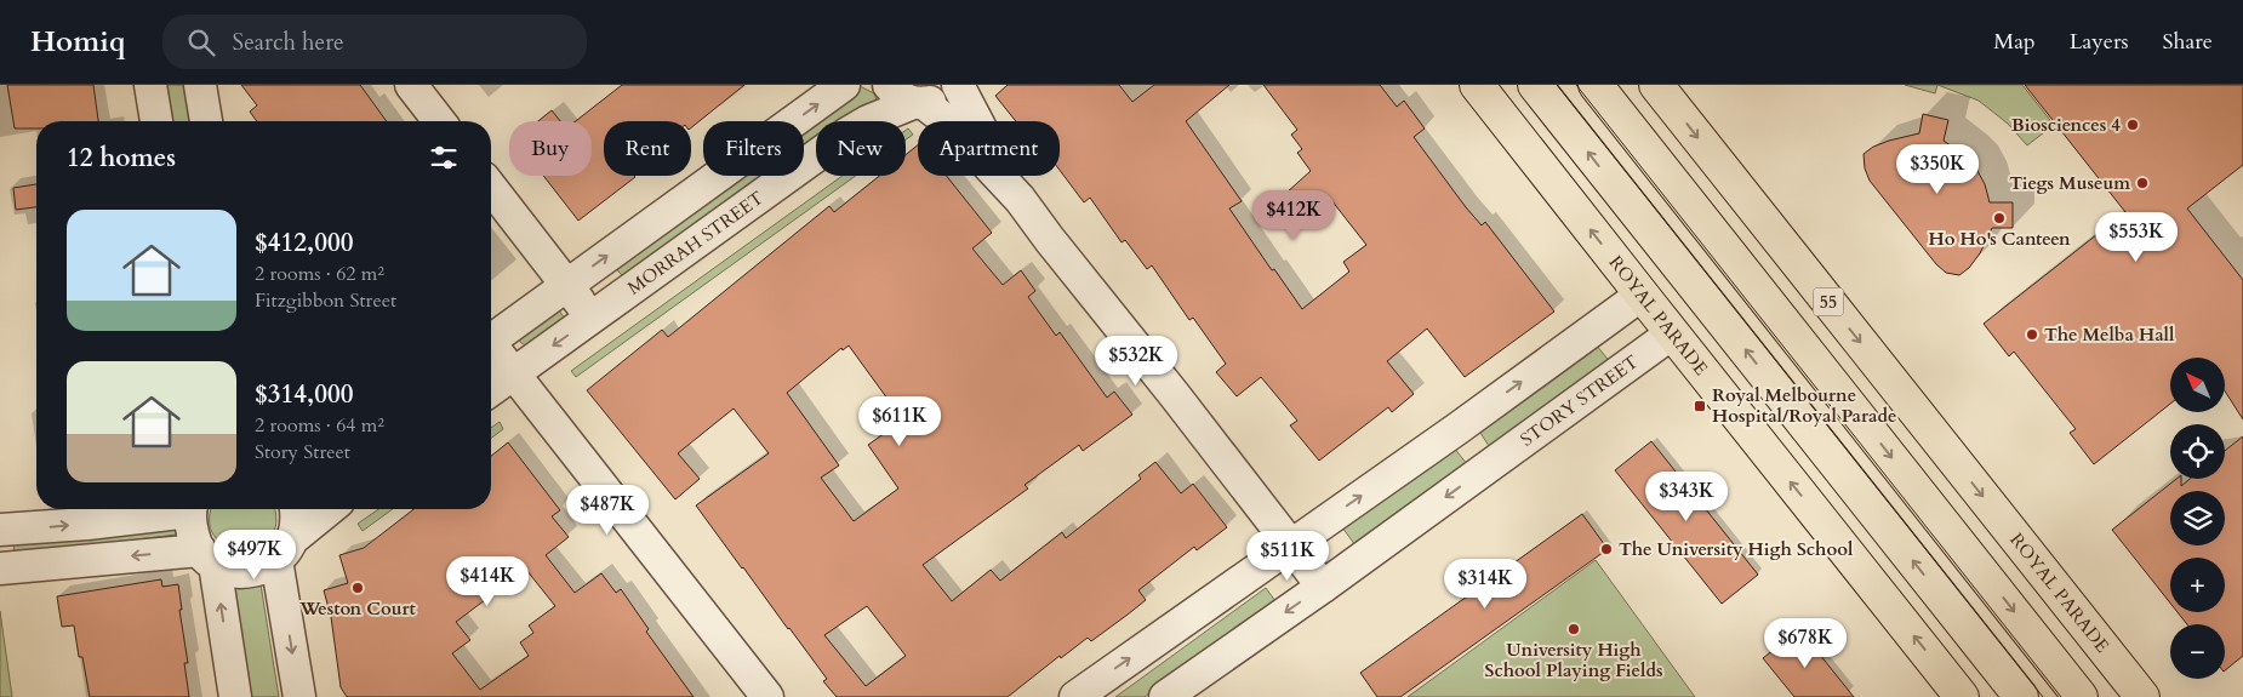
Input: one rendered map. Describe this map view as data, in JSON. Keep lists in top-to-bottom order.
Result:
{
  "streets": {
    "main road": ["55", "ROYAL PARADE"],
    "street": ["MORRAH STREET", "STORY STREET"]
  },
  "crossings": [
    ["ROYAL PARADE", "STORY STREET"]
  ],
  "places": {
    "other": [
      "Biosciences 4",
      "Tiegs Museum",
      "Ho Ho's Canteen",
      "The Melba Hall",
      "The University High School",
      "Weston Court",
      "University High School Playing Fields"
    ],
    "transit": ["Royal Melbourne Hospital/Royal Parade"]
  },
  "north": "top left",
  "page": {
    "header": "Homiq",
    "search": "Search here",
    "nav": ["Map", "Layers", "Share"],
    "chip": [
      "Buy",
      "Rent",
      "Filters",
      "New",
      "Apartment"
    ],
    "heading": "12 homes",
    "price": [
      "$350K",
      "$412K",
      "$553K",
      "$532K",
      "$611K",
      "$343K",
      "$487K",
      "$497K",
      "$511K",
      "$414K",
      "$314K",
      "$678K"
    ],
    "list": [
      {
        "name": "$412,000",
        "note": "2 rooms · 62 m² · Fitzgibbon Street"
      },
      {
        "name": "$314,000",
        "note": "2 rooms · 64 m² · Story Street"
      }
    ],
    "map_buttons": ["+", "−"]
  }
}
